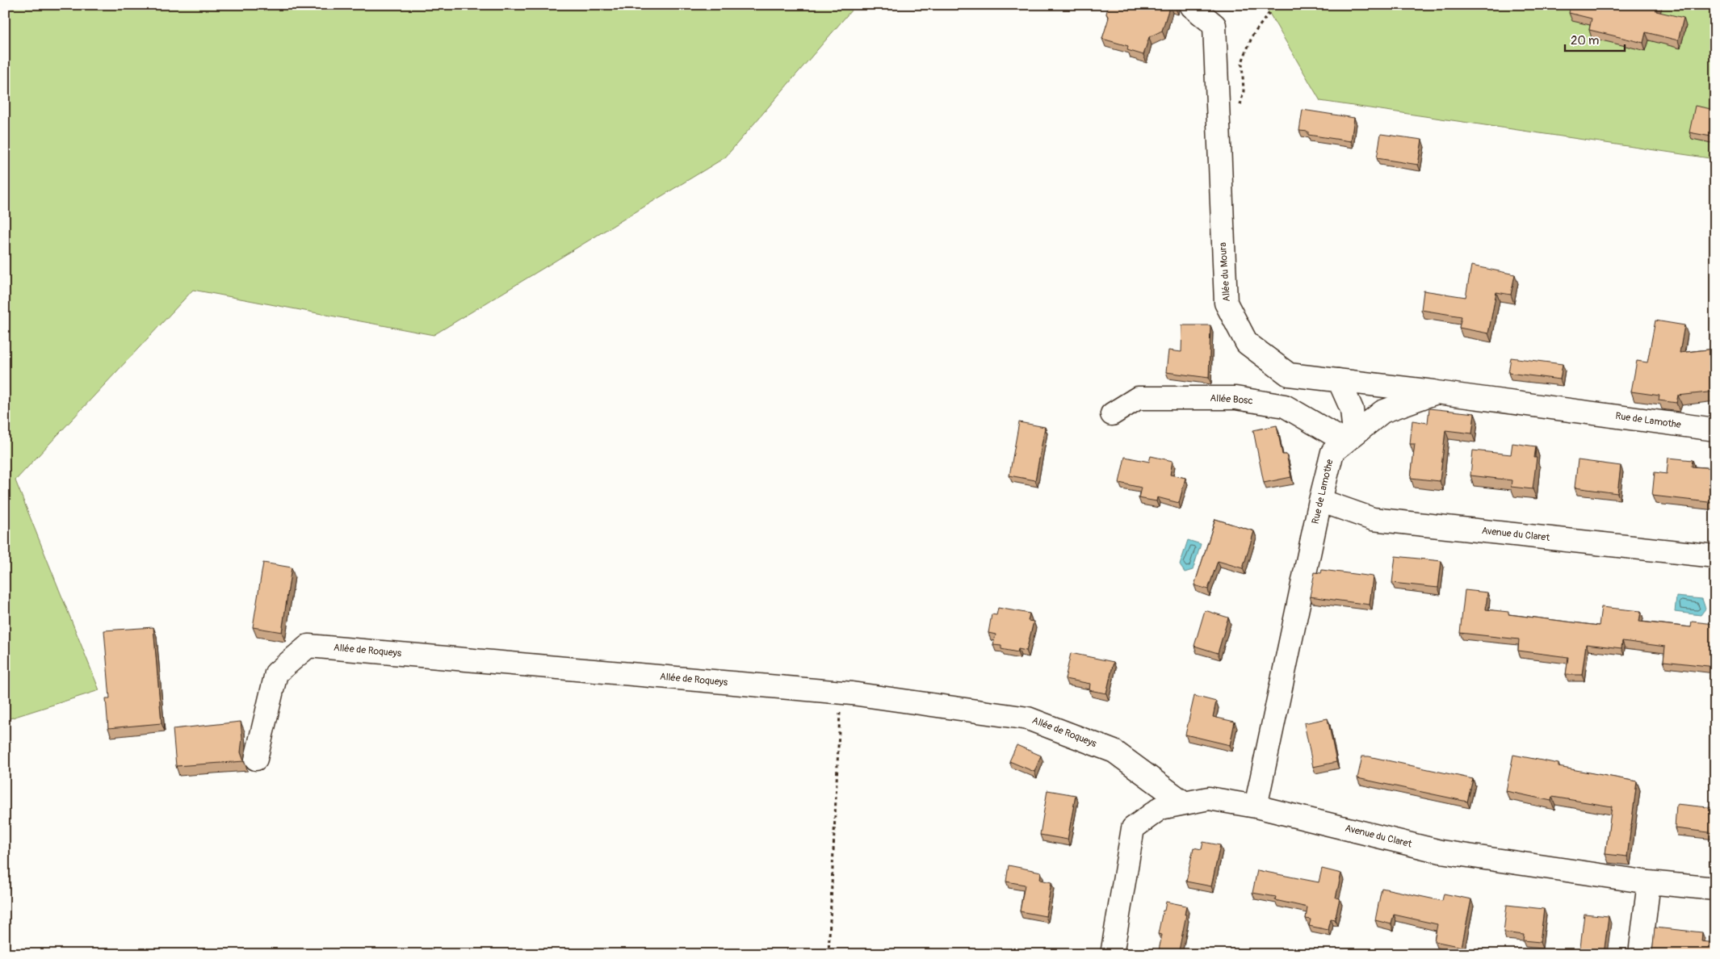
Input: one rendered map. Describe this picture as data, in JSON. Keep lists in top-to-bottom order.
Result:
{
  "streets": {
    "street": [
      "Allée du Moura",
      "Allée Bosc",
      "Rue de Lamothe",
      "Avenue du Claret",
      "Allée de Roqueys"
    ]
  },
  "crossings": [
    ["Allée du Moura", "Rue de Lamothe"],
    ["Allée Bosc", "Rue de Lamothe"],
    ["Rue de Lamothe", "Avenue du Claret"],
    ["Avenue du Claret", "Allée de Roqueys"]
  ],
  "scale_bar": "20 m"
}
